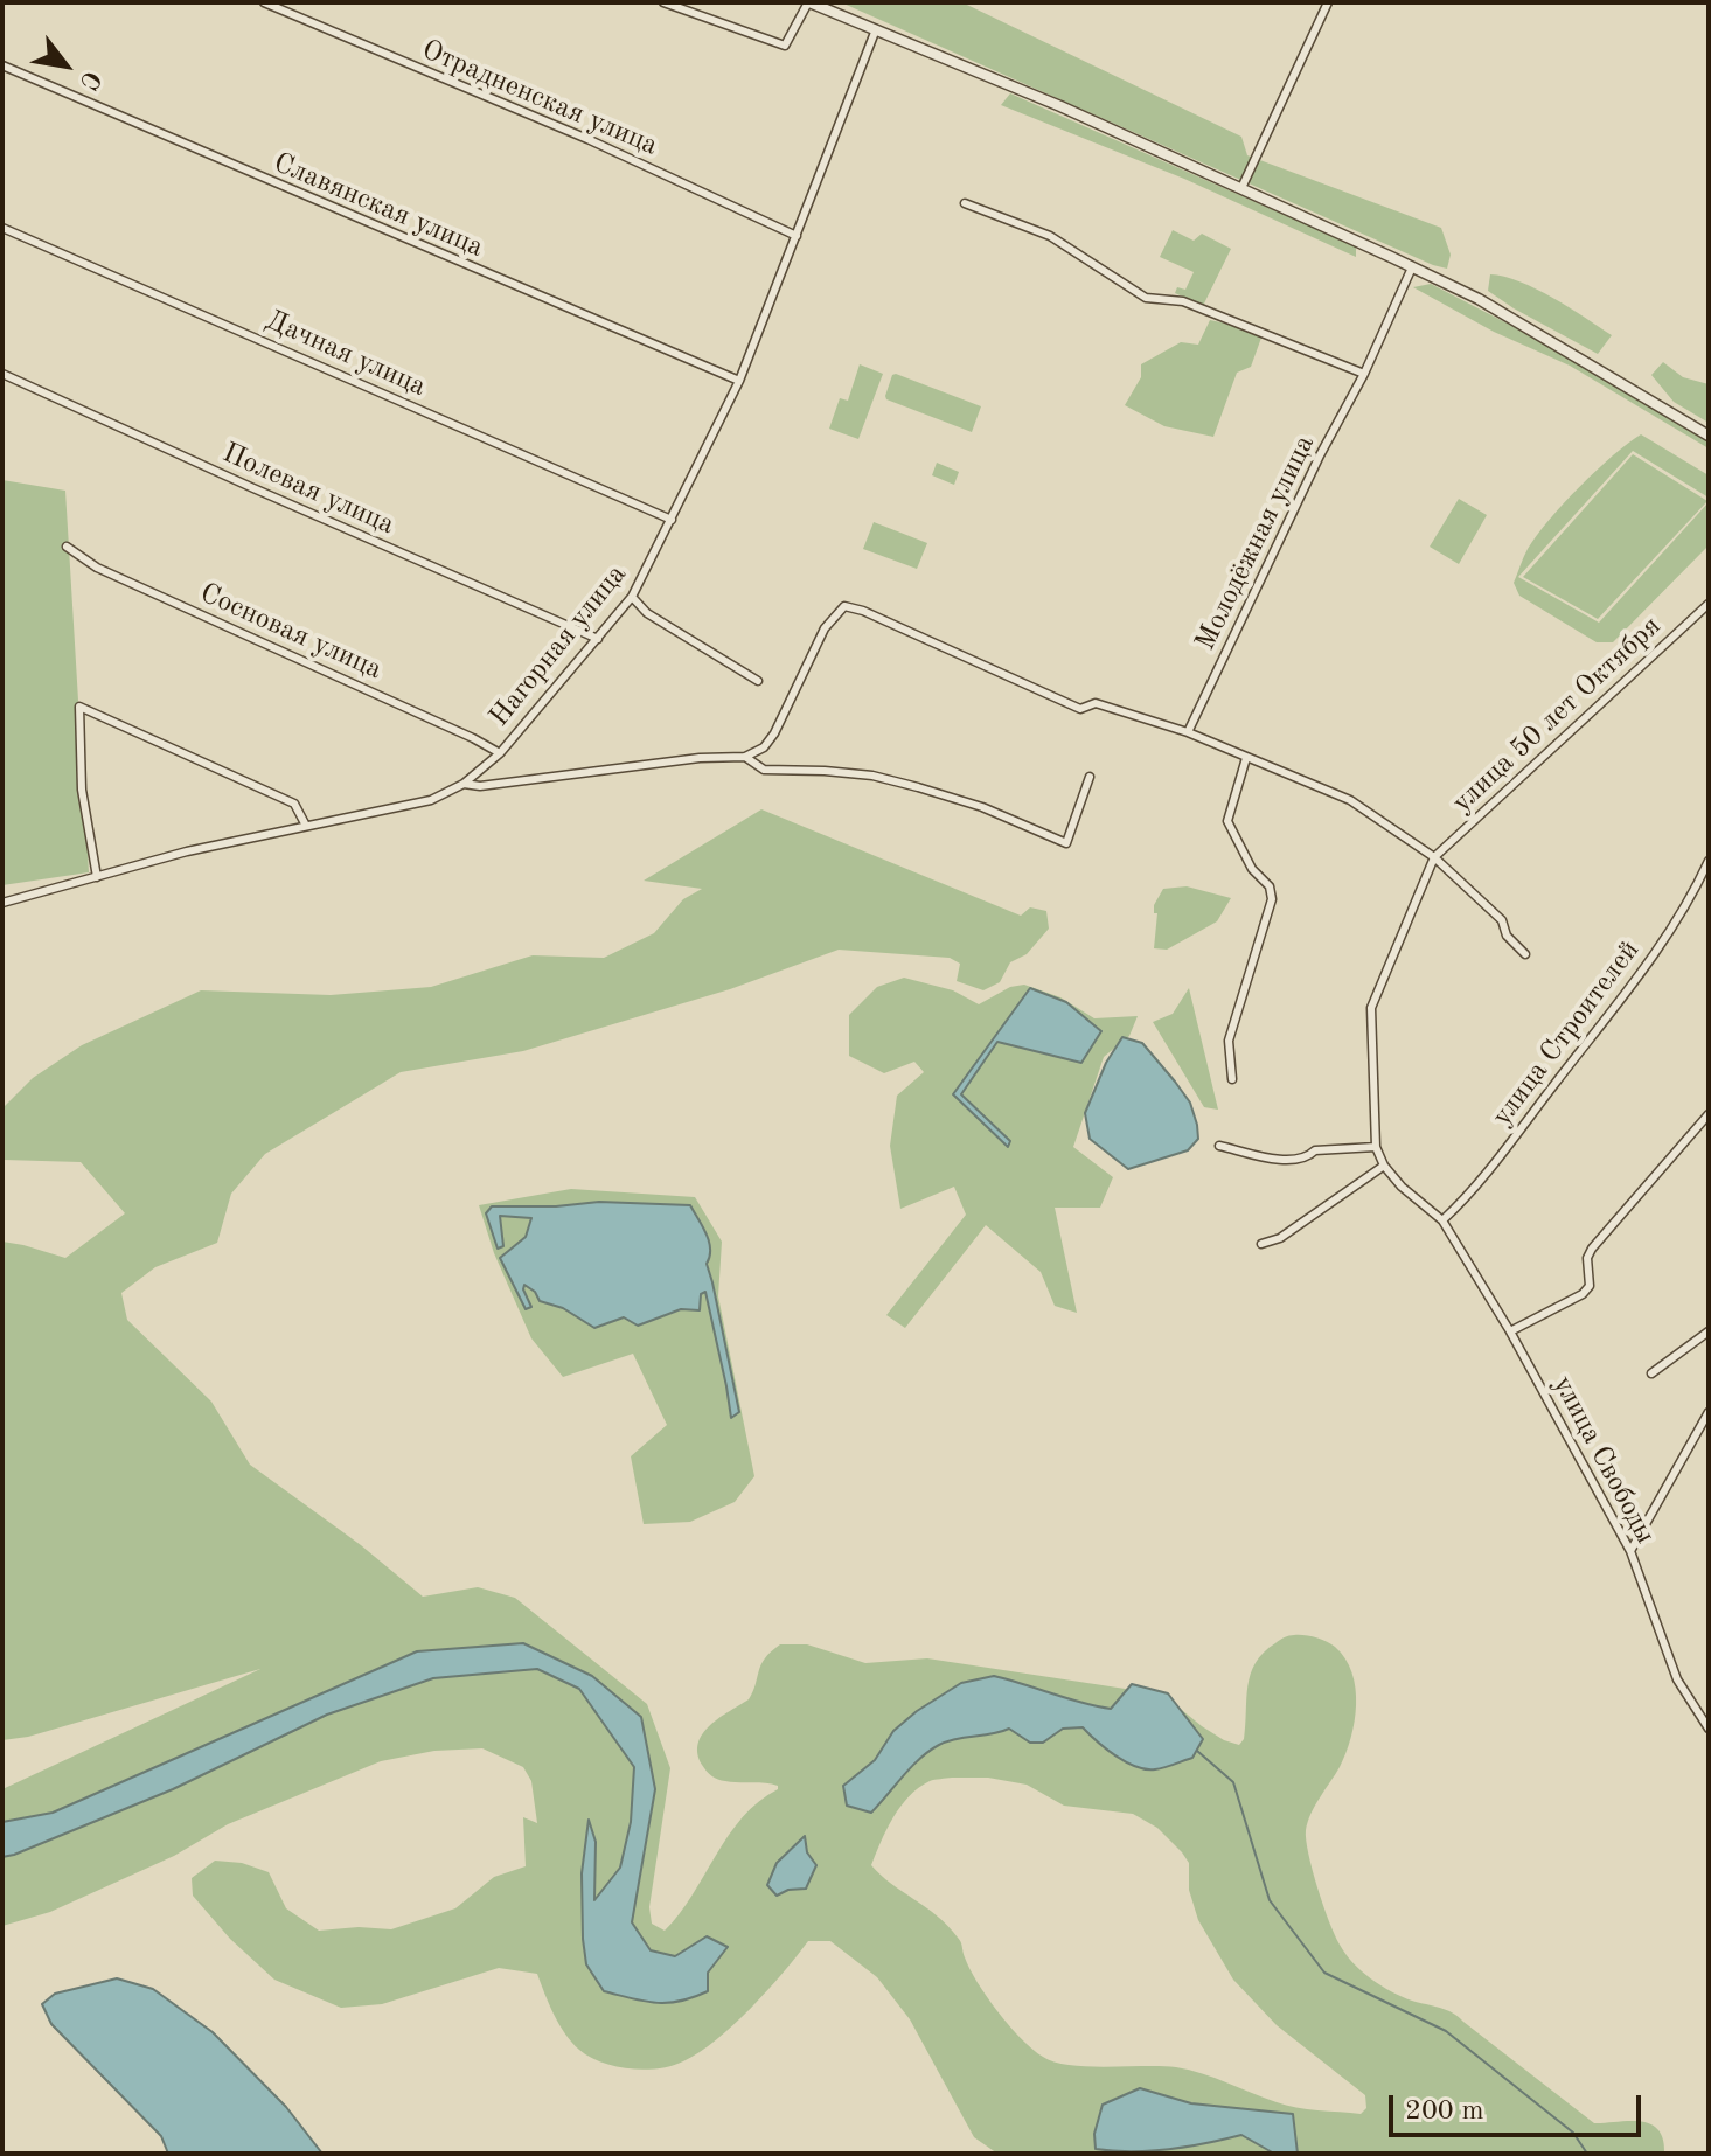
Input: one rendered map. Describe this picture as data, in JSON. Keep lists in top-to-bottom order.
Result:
{
  "streets": {
    "street": [
      "Отрадненская улица",
      "Славянская улица",
      "Дачная улица",
      "Полевая улица",
      "Молодёжная улица",
      "Сосновая улица",
      "Нагорная улица",
      "улица 50 лет Октября",
      "улица Строителей",
      "улица Свободы"
    ]
  },
  "crossings": [
    ["Отрадненская улица", "Нагорная улица"],
    ["Славянская улица", "Нагорная улица"],
    ["Дачная улица", "Нагорная улица"],
    ["Полевая улица", "Нагорная улица"],
    ["Сосновая улица", "Нагорная улица"],
    ["улица 50 лет Октября", "улица Строителей"],
    ["улица 50 лет Октября", "улица Свободы"],
    ["улица Строителей", "улица Свободы"]
  ],
  "scale_bar": "200 m",
  "north": "bottom right"
}
